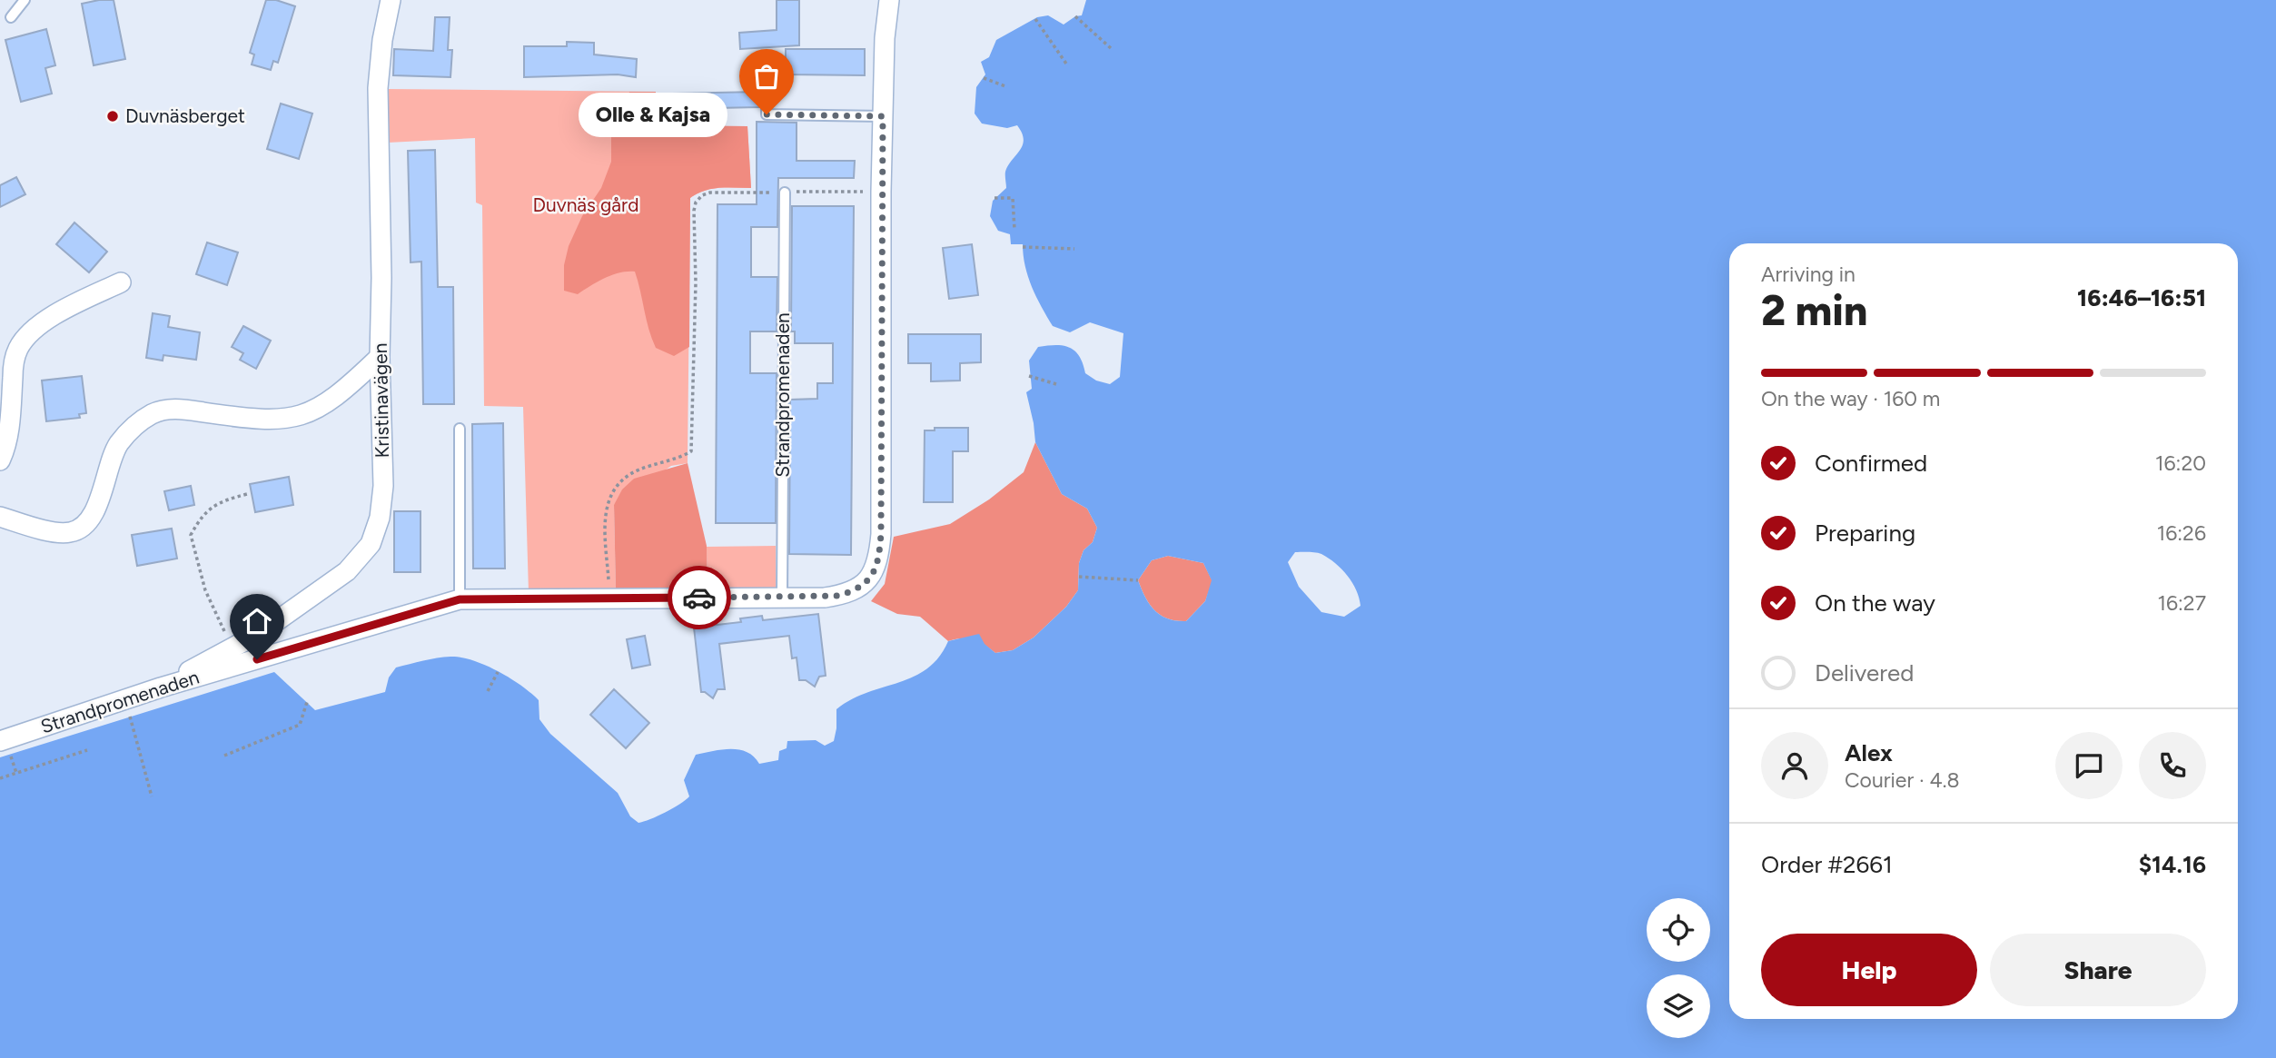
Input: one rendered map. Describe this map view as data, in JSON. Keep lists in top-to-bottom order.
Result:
{
  "streets": {
    "street": ["Strandpromenaden", "Kristinavägen"]
  },
  "crossings": [
    ["Strandpromenaden", "Kristinavägen"]
  ],
  "parks": ["Duvnäs gård"],
  "places": ["Olle & Kajsa", "Duvnäsberget"],
  "page": {
    "bubble": "Olle & Kajsa",
    "heading": ["2 min", "Arriving in", "16:46–16:51"],
    "panel": [
      "Alex",
      "Courier · 4.8",
      "Order #2661",
      "$14.16"
    ],
    "bar": "On the way · 160 m",
    "list": [
      ["Confirmed", "16:20"],
      ["Preparing", "16:26"],
      ["On the way", "16:27"],
      "Delivered"
    ],
    "buttons": ["Help", "Share"]
  }
}
